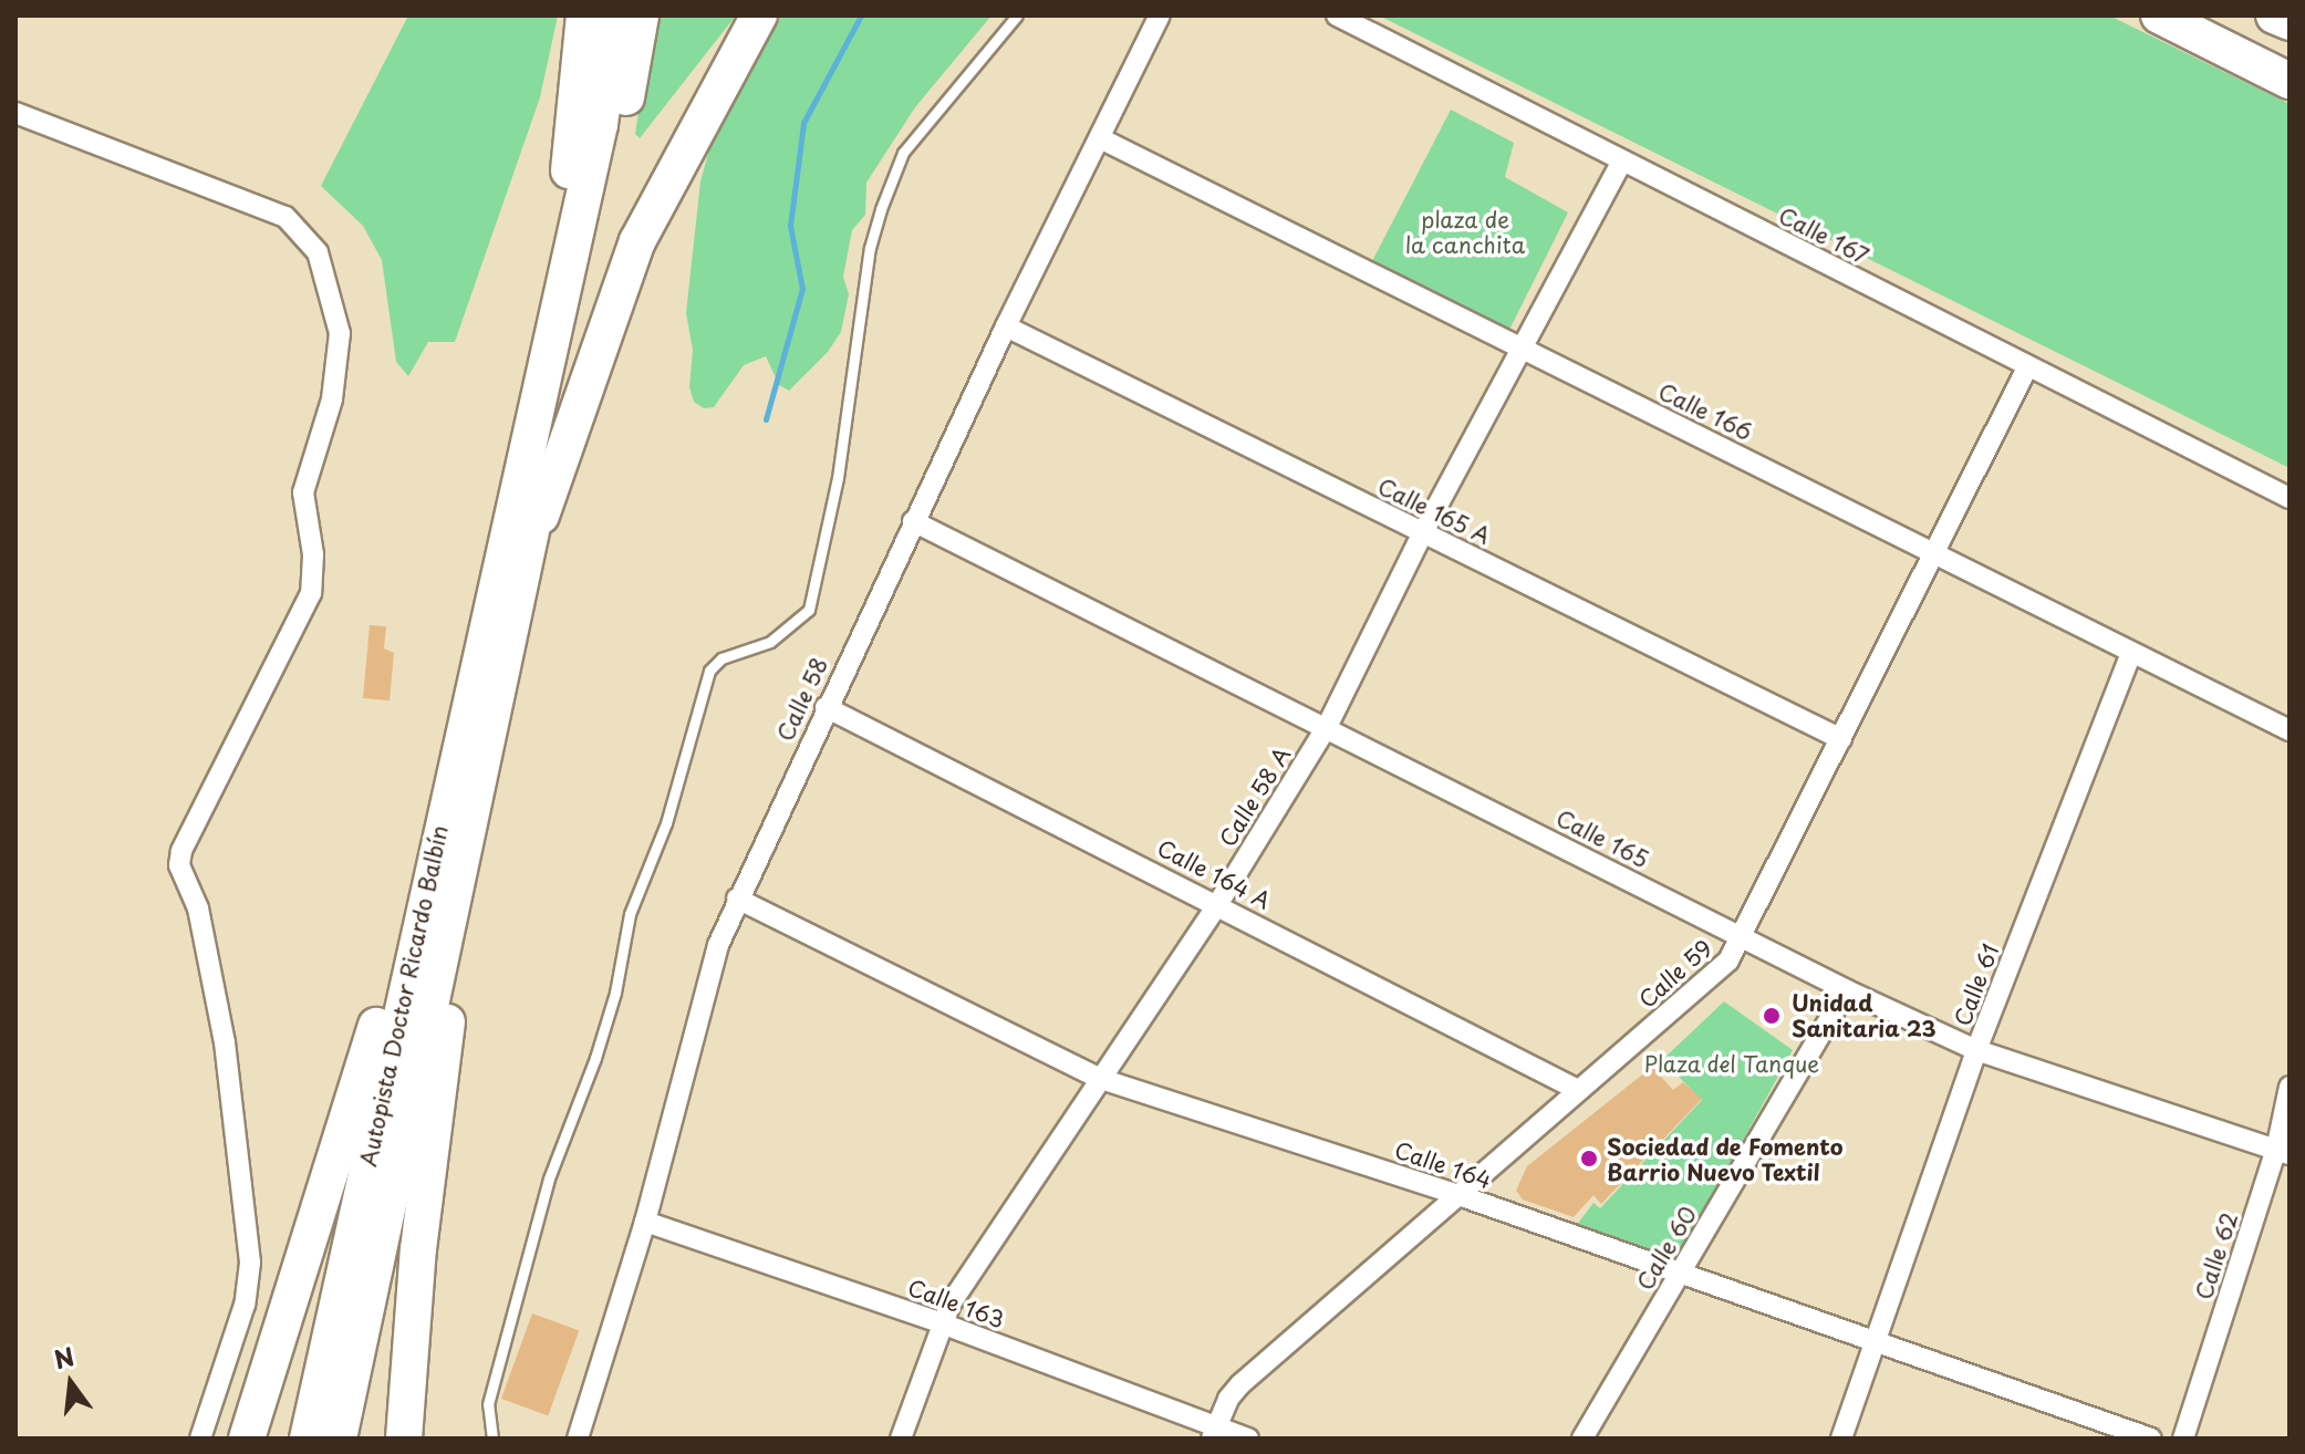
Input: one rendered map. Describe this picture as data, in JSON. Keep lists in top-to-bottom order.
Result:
{
  "streets": {
    "highway": ["Autopista Doctor Ricardo Balbín"],
    "street": [
      "Calle 167",
      "Calle 166",
      "Calle 165 A",
      "Calle 58",
      "Calle 58 A",
      "Calle 165",
      "Calle 164 A",
      "Calle 59",
      "Calle 61",
      "Calle 164",
      "Calle 60",
      "Calle 62",
      "Calle 163"
    ]
  },
  "crossings": [
    ["Calle 167", "Calle 58 A"],
    ["Calle 167", "Calle 59"],
    ["Calle 166", "Calle 58"],
    ["Calle 166", "Calle 58 A"],
    ["Calle 166", "Calle 59"],
    ["Calle 166", "Calle 61"],
    ["Calle 165 A", "Calle 58"],
    ["Calle 165 A", "Calle 58 A"],
    ["Calle 165 A", "Calle 59"],
    ["Calle 58", "Calle 165"],
    ["Calle 58", "Calle 164 A"],
    ["Calle 58", "Calle 164"],
    ["Calle 58", "Calle 163"],
    ["Calle 58 A", "Calle 165"],
    ["Calle 58 A", "Calle 164 A"],
    ["Calle 58 A", "Calle 164"],
    ["Calle 58 A", "Calle 163"],
    ["Calle 165", "Calle 59"],
    ["Calle 165", "Calle 61"],
    ["Calle 165", "Calle 60"],
    ["Calle 165", "Calle 62"],
    ["Calle 164 A", "Calle 59"],
    ["Calle 59", "Calle 164"],
    ["Calle 59", "Calle 163"],
    ["Calle 61", "Calle 164"],
    ["Calle 164", "Calle 60"]
  ],
  "parks": ["plaza de la canchita", "Plaza del Tanque"],
  "places": ["Unidad Sanitaria 23", "Sociedad de Fomento Barrio Nuevo Textil"],
  "north": "top"
}
